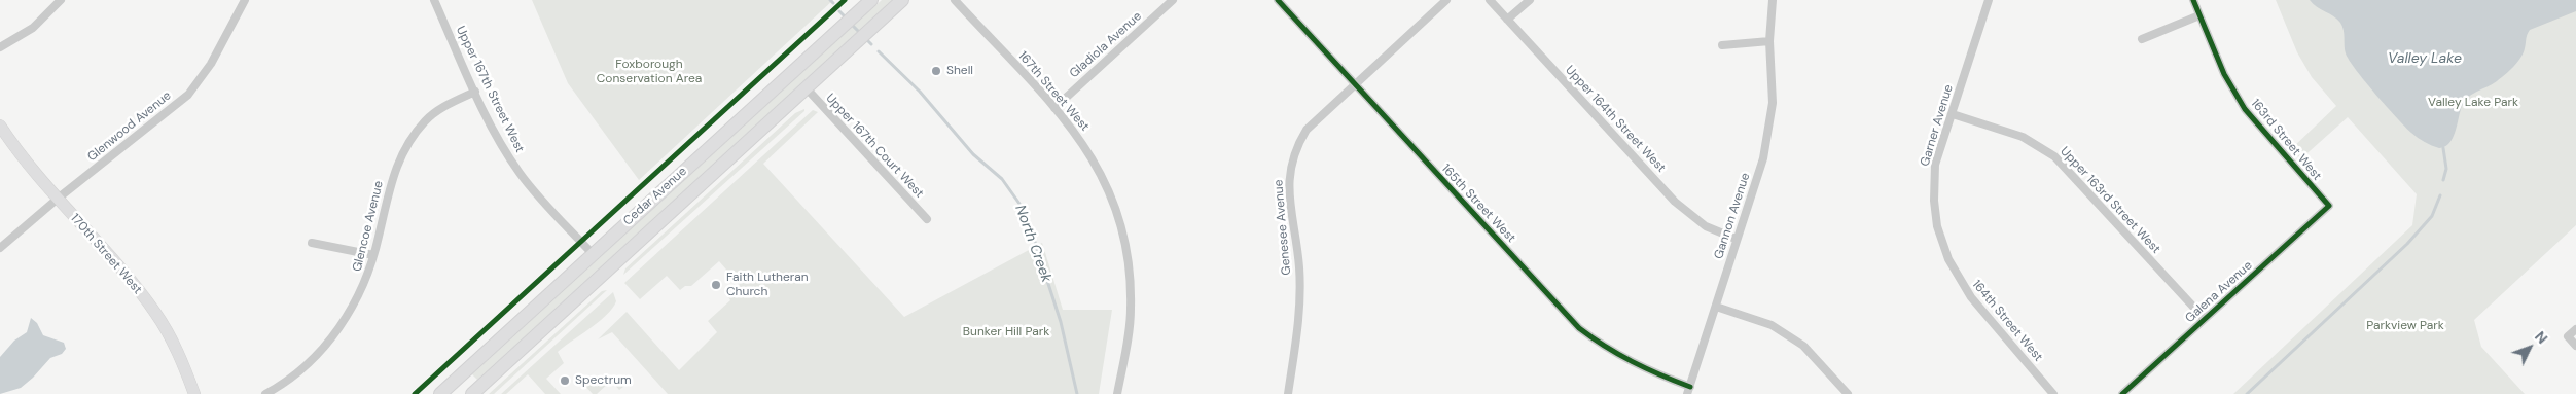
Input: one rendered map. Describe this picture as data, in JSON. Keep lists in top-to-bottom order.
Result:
{
  "streets": {
    "main road": ["Cedar Avenue"],
    "street": [
      "Gladiola Avenue",
      "Upper 167th Street West",
      "167th Street West",
      "Upper 164th Street West",
      "Garner Avenue",
      "Glenwood Avenue",
      "163rd Street West",
      "Upper 167th Court West",
      "Upper 163rd Street West",
      "165th Street West",
      "Gannon Avenue",
      "Glencoe Avenue",
      "Genesee Avenue",
      "170th Street West",
      "Galena Avenue",
      "164th Street West"
    ]
  },
  "crossings": [
    ["Gladiola Avenue", "167th Street West"],
    ["Upper 167th Street West", "Cedar Avenue"],
    ["Upper 167th Street West", "Glencoe Avenue"],
    ["Upper 164th Street West", "Gannon Avenue"],
    ["Garner Avenue", "Upper 163rd Street West"],
    ["Garner Avenue", "164th Street West"],
    ["Glenwood Avenue", "170th Street West"],
    ["163rd Street West", "Galena Avenue"],
    ["Upper 167th Court West", "Cedar Avenue"],
    ["Upper 163rd Street West", "Galena Avenue"],
    ["165th Street West", "Gannon Avenue"],
    ["165th Street West", "Genesee Avenue"]
  ],
  "water": ["Valley Lake", "North Creek"],
  "parks": [
    "Foxborough Conservation Area",
    "Valley Lake Park",
    "Parkview Park",
    "Bunker Hill Park"
  ],
  "places": ["Shell", "Faith Lutheran Church", "Spectrum"],
  "north": "top right"
}
